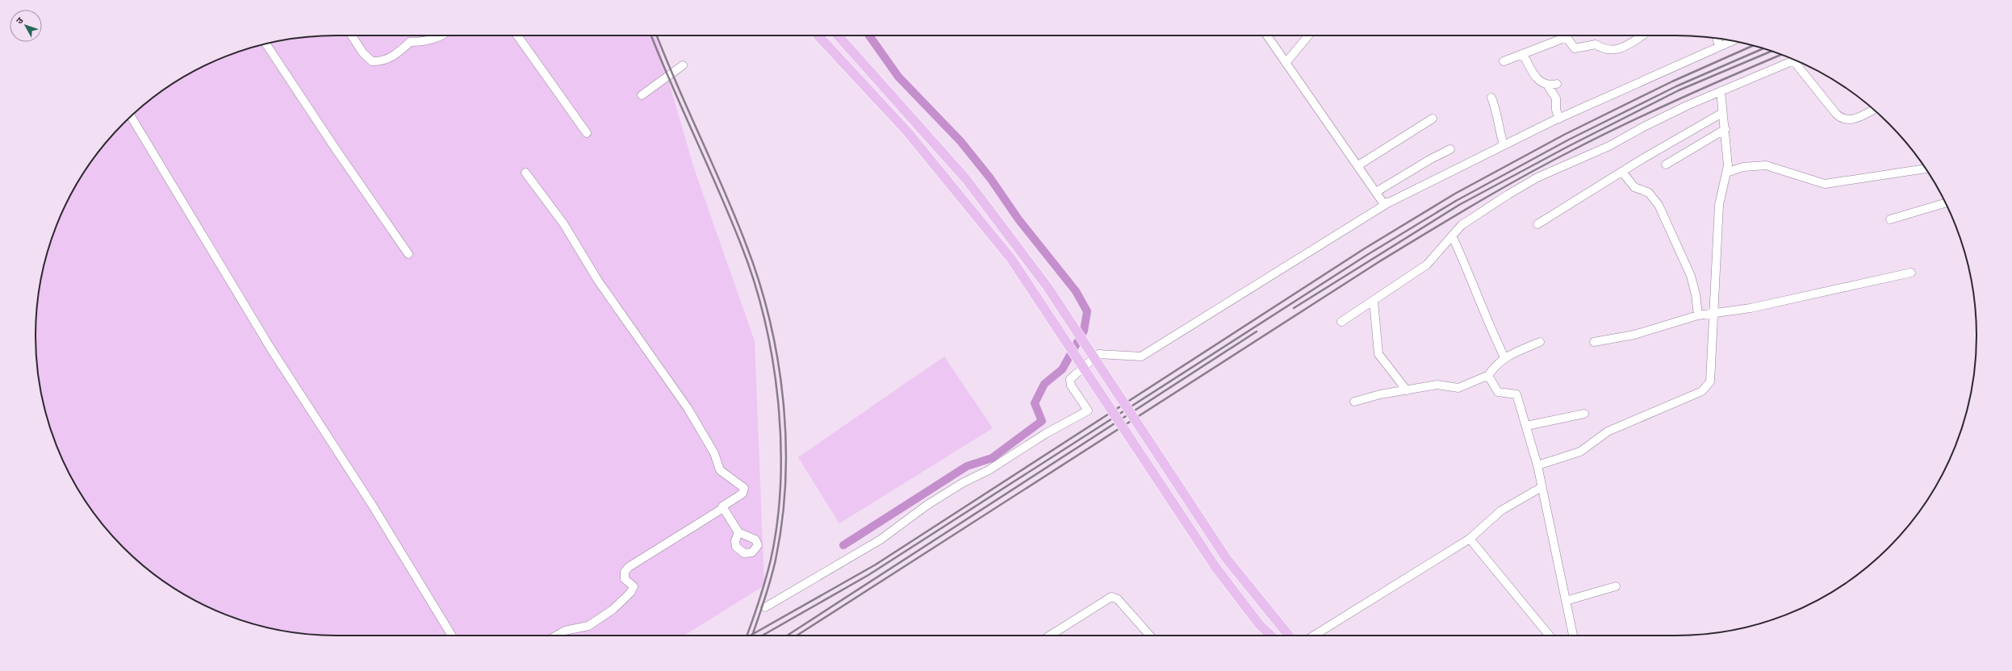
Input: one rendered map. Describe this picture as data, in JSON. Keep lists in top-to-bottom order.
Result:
{
  "north": "top left"
}
